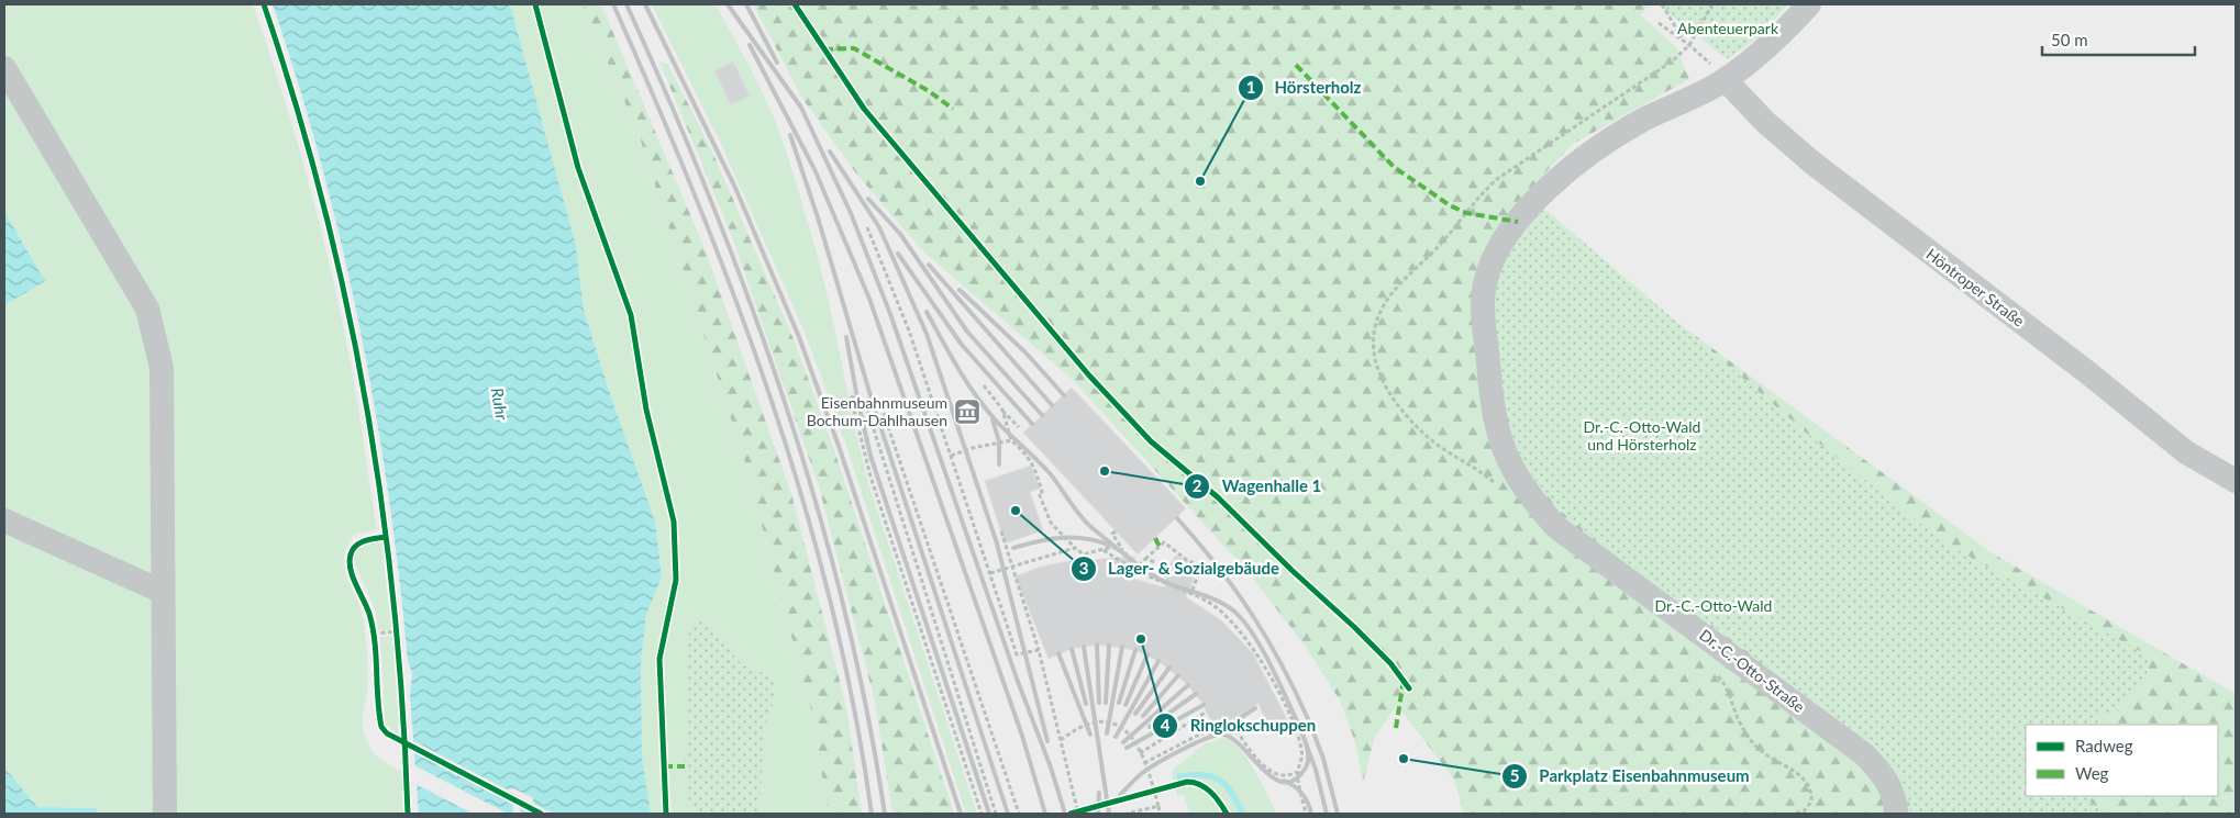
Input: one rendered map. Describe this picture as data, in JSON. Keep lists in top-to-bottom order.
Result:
{
  "streets": {
    "street": ["Höntroper Straße", "Dr.-C.-Otto-Straße"]
  },
  "crossings": [
    ["Höntroper Straße", "Dr.-C.-Otto-Straße"]
  ],
  "water": ["Ruhr"],
  "parks": ["Abenteuerpark", "Dr.-C.-Otto-Wald und Hörsterholz", "Dr.-C.-Otto-Wald"],
  "places": {
    "other": [
      "Hörsterholz",
      "Wagenhalle 1",
      "Lager- & Sozialgebäude",
      "Ringlokschuppen",
      "Parkplatz Eisenbahnmuseum"
    ],
    "museum": ["Eisenbahnmuseum Bochum-Dahlhausen"]
  },
  "legend": ["Radweg", "Weg"],
  "scale_bar": "50 m"
}
